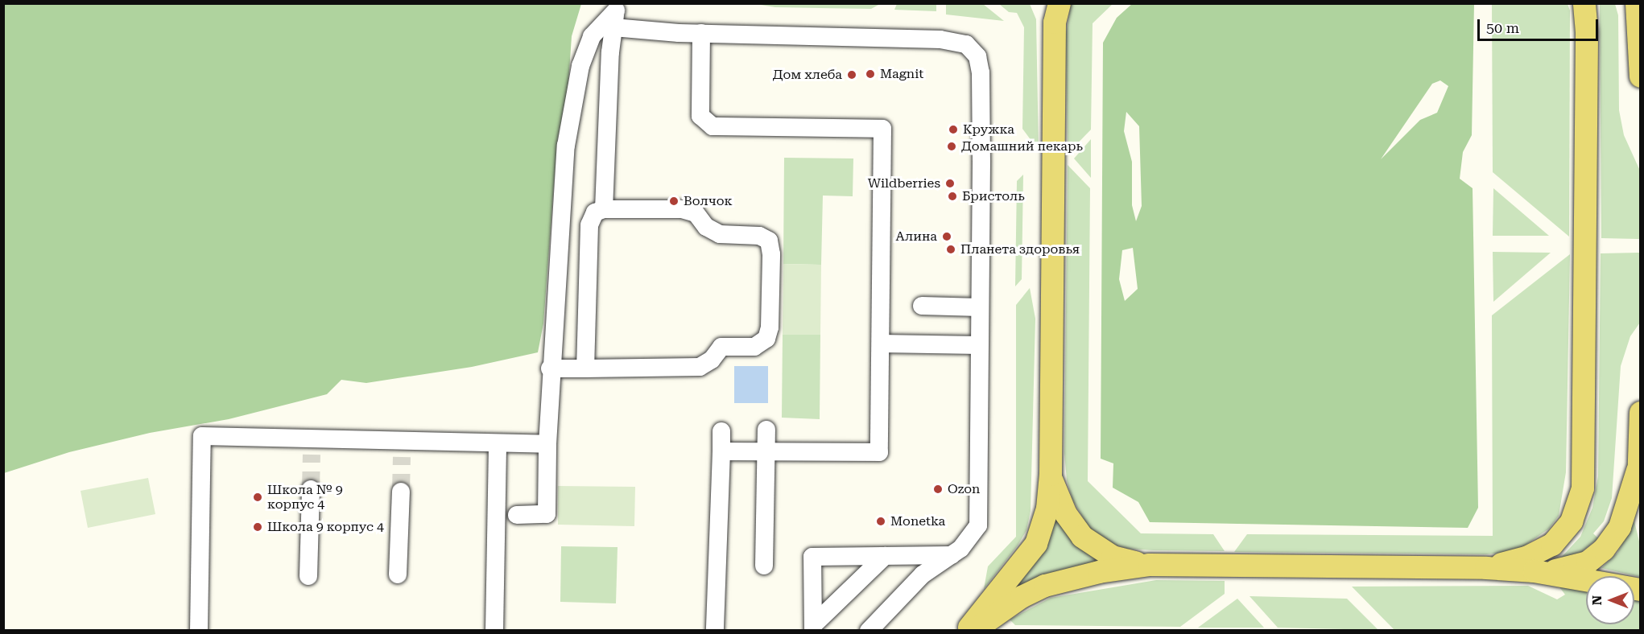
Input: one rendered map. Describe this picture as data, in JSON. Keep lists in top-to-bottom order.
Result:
{
  "places": [
    "Magnit",
    "Дом хлеба",
    "Кружка",
    "Домашний пекарь",
    "Wildberries",
    "Бристоль",
    "Волчок",
    "Алина",
    "Планета здоровья",
    "Ozon",
    "Школа № 9 корпус 4",
    "Monetka",
    "Школа 9 корпус 4"
  ],
  "scale_bar": "50 m",
  "north": "left"
}
